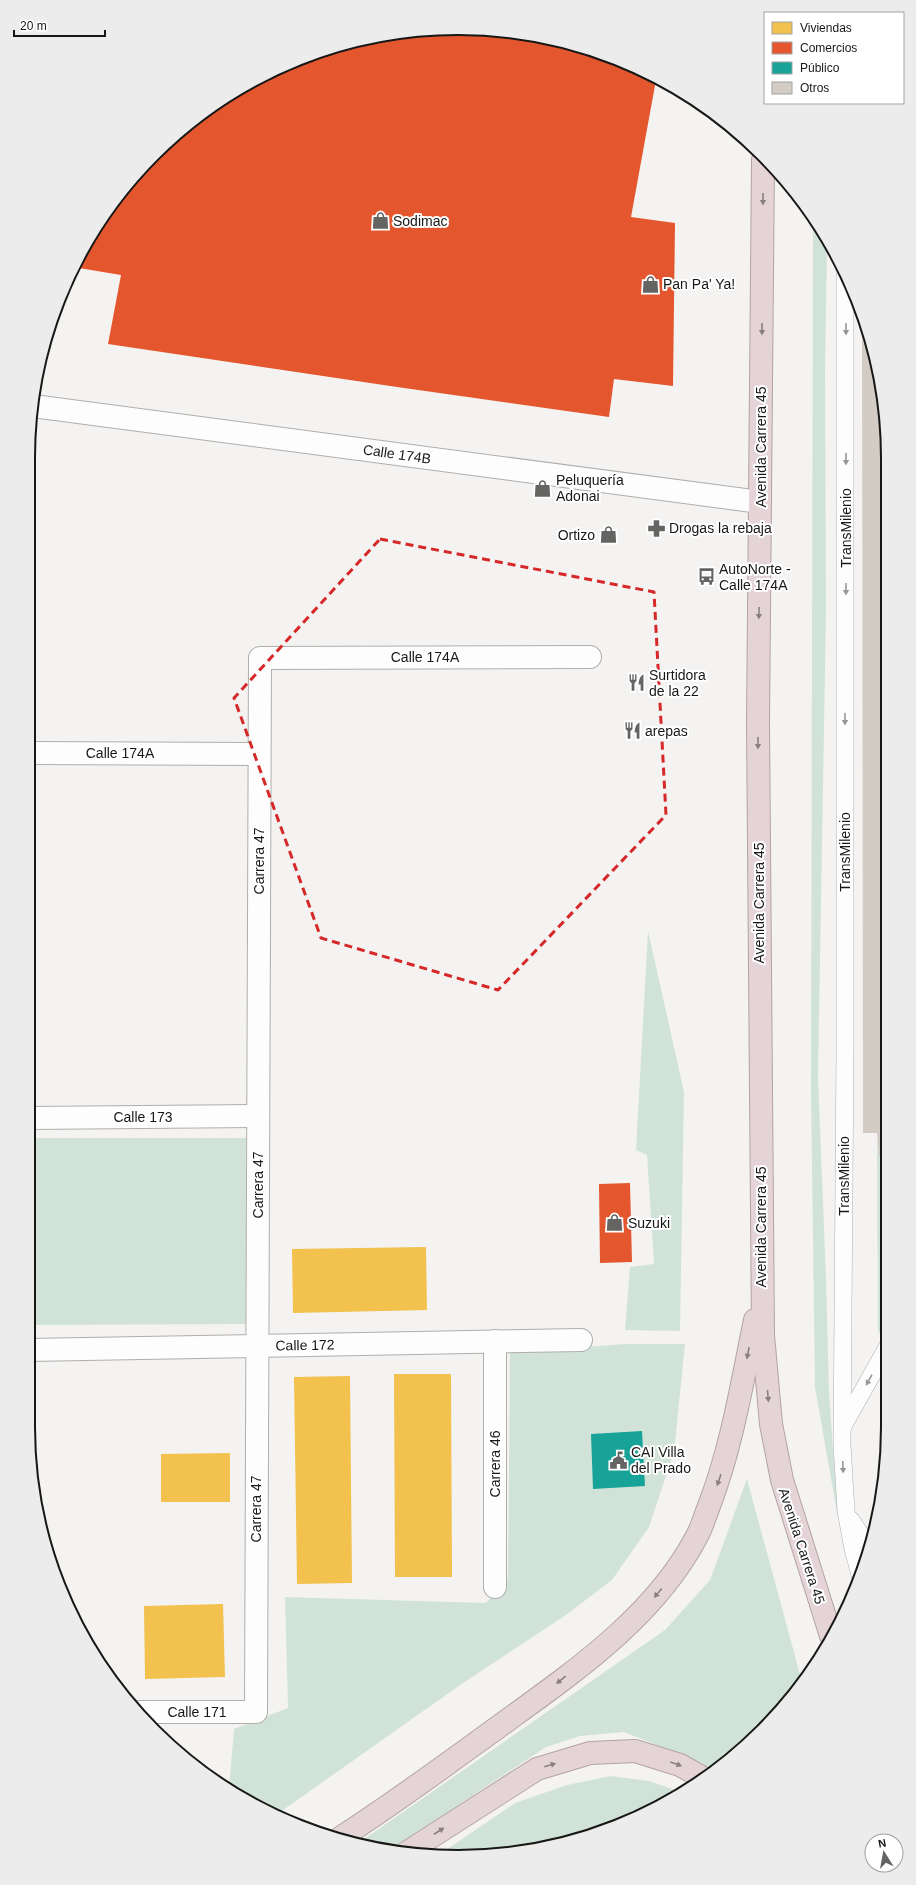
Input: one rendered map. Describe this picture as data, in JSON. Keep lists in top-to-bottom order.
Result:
{
  "streets": {
    "highway": ["Avenida Carrera 45"],
    "street": [
      "Calle 174B",
      "Calle 174A",
      "Carrera 47",
      "Calle 173",
      "Calle 172",
      "Carrera 46",
      "Calle 171"
    ],
    "lane": ["TransMilenio"]
  },
  "crossings": [
    ["Avenida Carrera 45", "Calle 174B"],
    ["Calle 174A", "Carrera 47"],
    ["Carrera 47", "Calle 173"],
    ["Carrera 47", "Calle 172"],
    ["Carrera 47", "Calle 171"],
    ["Calle 172", "Carrera 46"]
  ],
  "one_way": ["Avenida Carrera 45", "TransMilenio"],
  "places": {
    "shop": [
      "Sodimac",
      "Pan Pa' Ya!",
      "Peluquería Adonai",
      "Ortizo",
      "Suzuki"
    ],
    "pharmacy": ["Drogas la rebaja"],
    "bus stop": ["AutoNorte - Calle 174A"],
    "restaurant": ["Surtidora de la 22", "arepas"],
    "public building": ["CAI Villa del Prado"]
  },
  "legend": [
    "Viviendas",
    "Comercios",
    "Público",
    "Otros"
  ],
  "scale_bar": "20 m",
  "north": "top"
}
